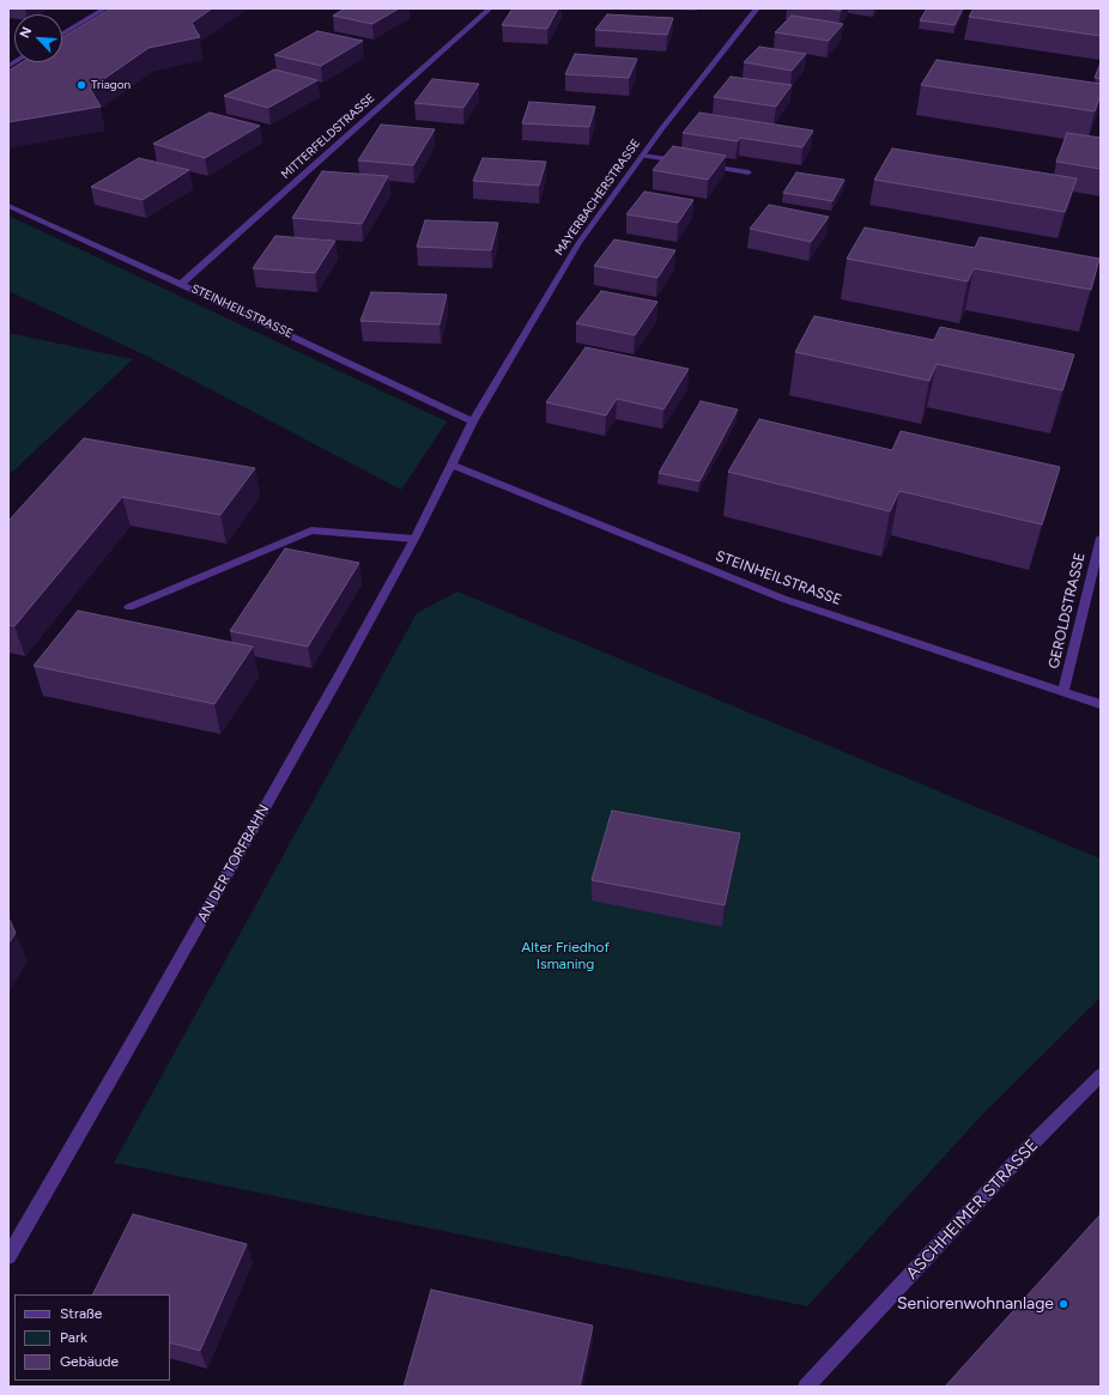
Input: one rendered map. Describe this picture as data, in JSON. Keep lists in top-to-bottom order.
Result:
{
  "streets": {
    "street": [
      "MITTERFELDSTRASSE",
      "MAYERBACHERSTRASSE",
      "STEINHEILSTRASSE",
      "GEROLDSTRASSE",
      "AN DER TORFBAHN",
      "ASCHHEIMER STRASSE"
    ]
  },
  "crossings": [
    ["MITTERFELDSTRASSE", "STEINHEILSTRASSE"],
    ["MAYERBACHERSTRASSE", "STEINHEILSTRASSE"],
    ["MAYERBACHERSTRASSE", "AN DER TORFBAHN"],
    ["STEINHEILSTRASSE", "GEROLDSTRASSE"],
    ["STEINHEILSTRASSE", "AN DER TORFBAHN"]
  ],
  "parks": ["Alter Friedhof Ismaning"],
  "places": ["Triagon", "Seniorenwohnanlage"],
  "legend": ["Straße", "Park", "Gebäude"],
  "north": "top left"
}
